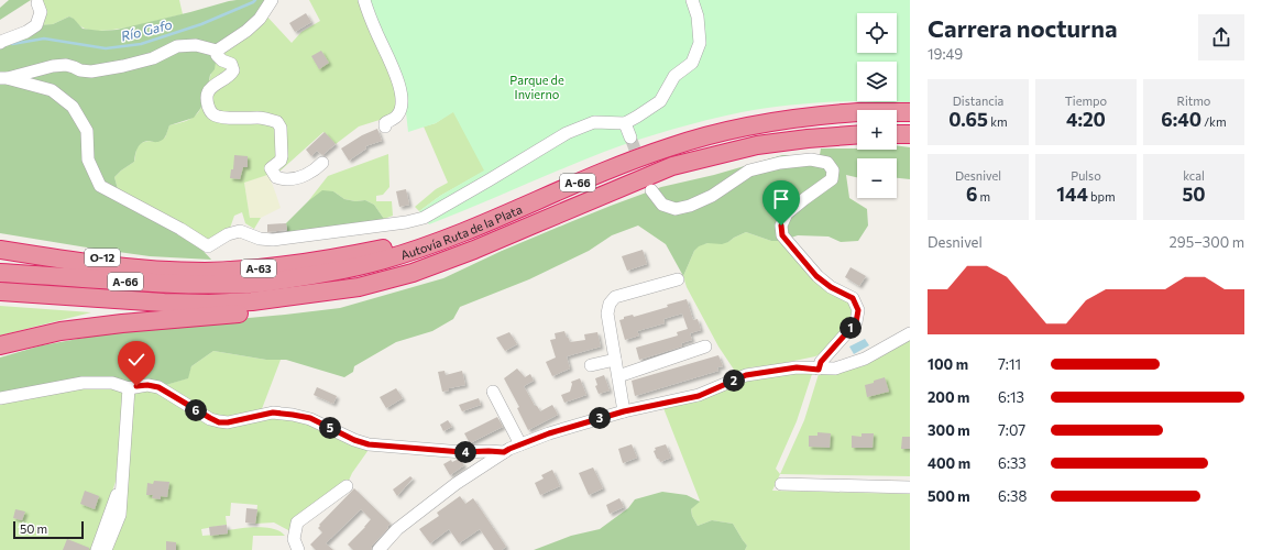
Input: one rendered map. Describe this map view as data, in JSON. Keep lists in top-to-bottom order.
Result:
{
  "streets": {
    "highway": [
      "A-66",
      "Autovía Ruta de la Plata",
      "O-12",
      "A-63"
    ]
  },
  "crossings": [
    ["Autovía Ruta de la Plata", "A-63"],
    ["O-12", "A-63"]
  ],
  "water": ["Río Gafo"],
  "parks": ["Parque de Invierno"],
  "scale_bar": "50 m",
  "page": {
    "heading": ["Carrera nocturna", "19:49"],
    "map_buttons": ["+", "−"],
    "stats": [
      ["Distancia", "0.65 km"],
      ["Tiempo", "4:20"],
      ["Ritmo", "6:40 /km"],
      ["Desnivel", "6 m"],
      ["Pulso", "144 bpm"],
      ["kcal", "50"]
    ],
    "chart": ["Desnivel", "295–300 m"],
    "pins": [
      "1",
      "2",
      "6",
      "3",
      "5",
      "4"
    ],
    "list": [
      {
        "name": "100 m",
        "note": "7:11"
      },
      {
        "name": "200 m",
        "note": "6:13"
      },
      {
        "name": "300 m",
        "note": "7:07"
      },
      {
        "name": "400 m",
        "note": "6:33"
      },
      {
        "name": "500 m",
        "note": "6:38"
      }
    ],
    "scale": "50 m"
  }
}
